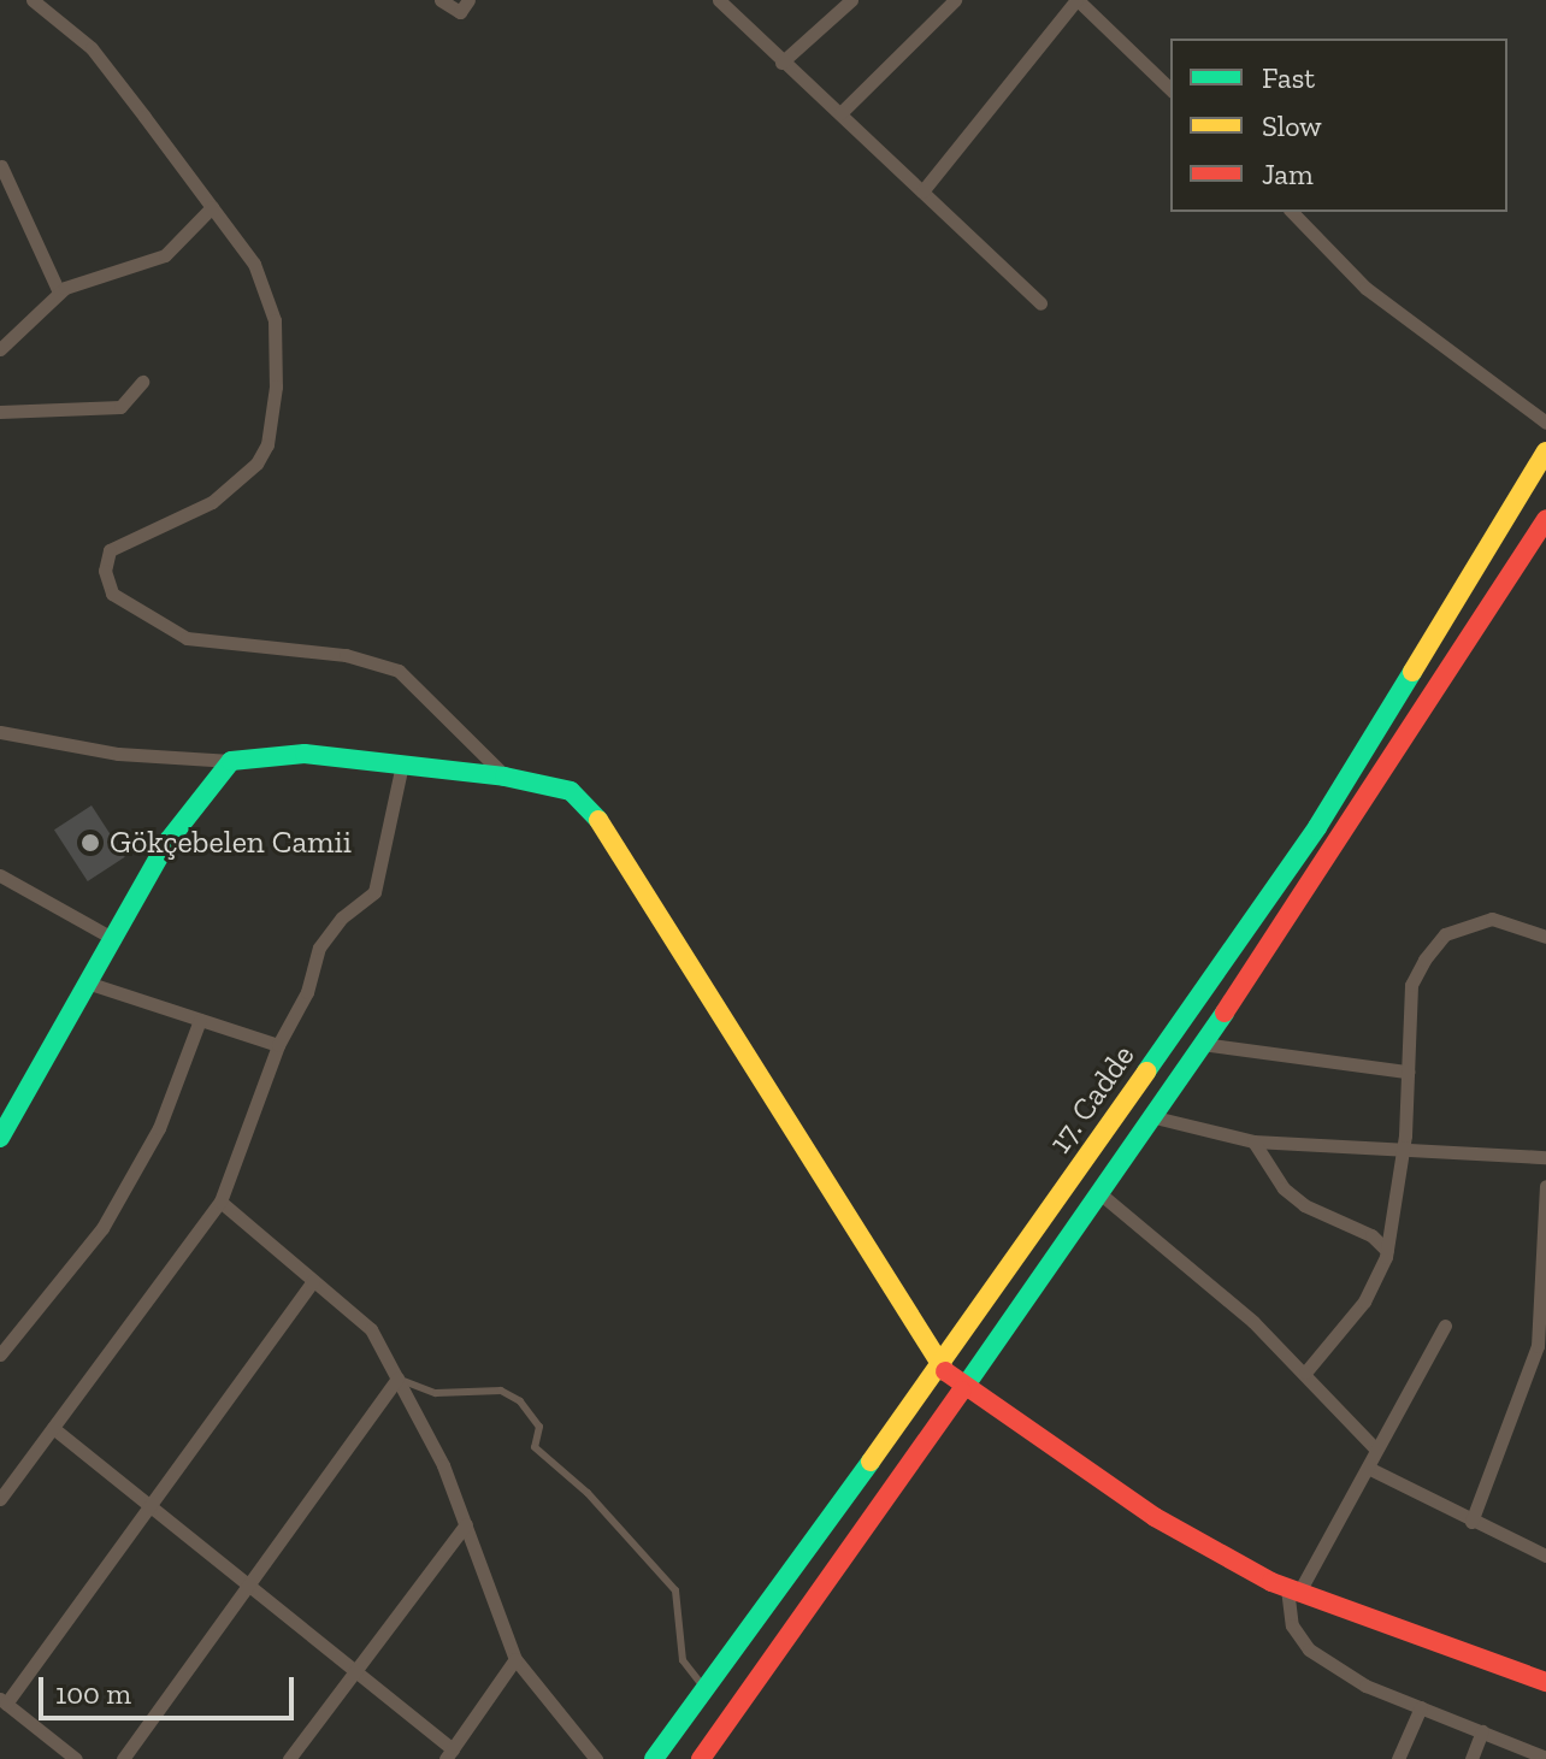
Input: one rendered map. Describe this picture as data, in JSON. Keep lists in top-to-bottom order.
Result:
{
  "streets": {
    "street": ["17. Cadde"]
  },
  "places": ["Gökçebelen Camii"],
  "legend": ["Fast", "Slow", "Jam"],
  "scale_bar": "100 m"
}
